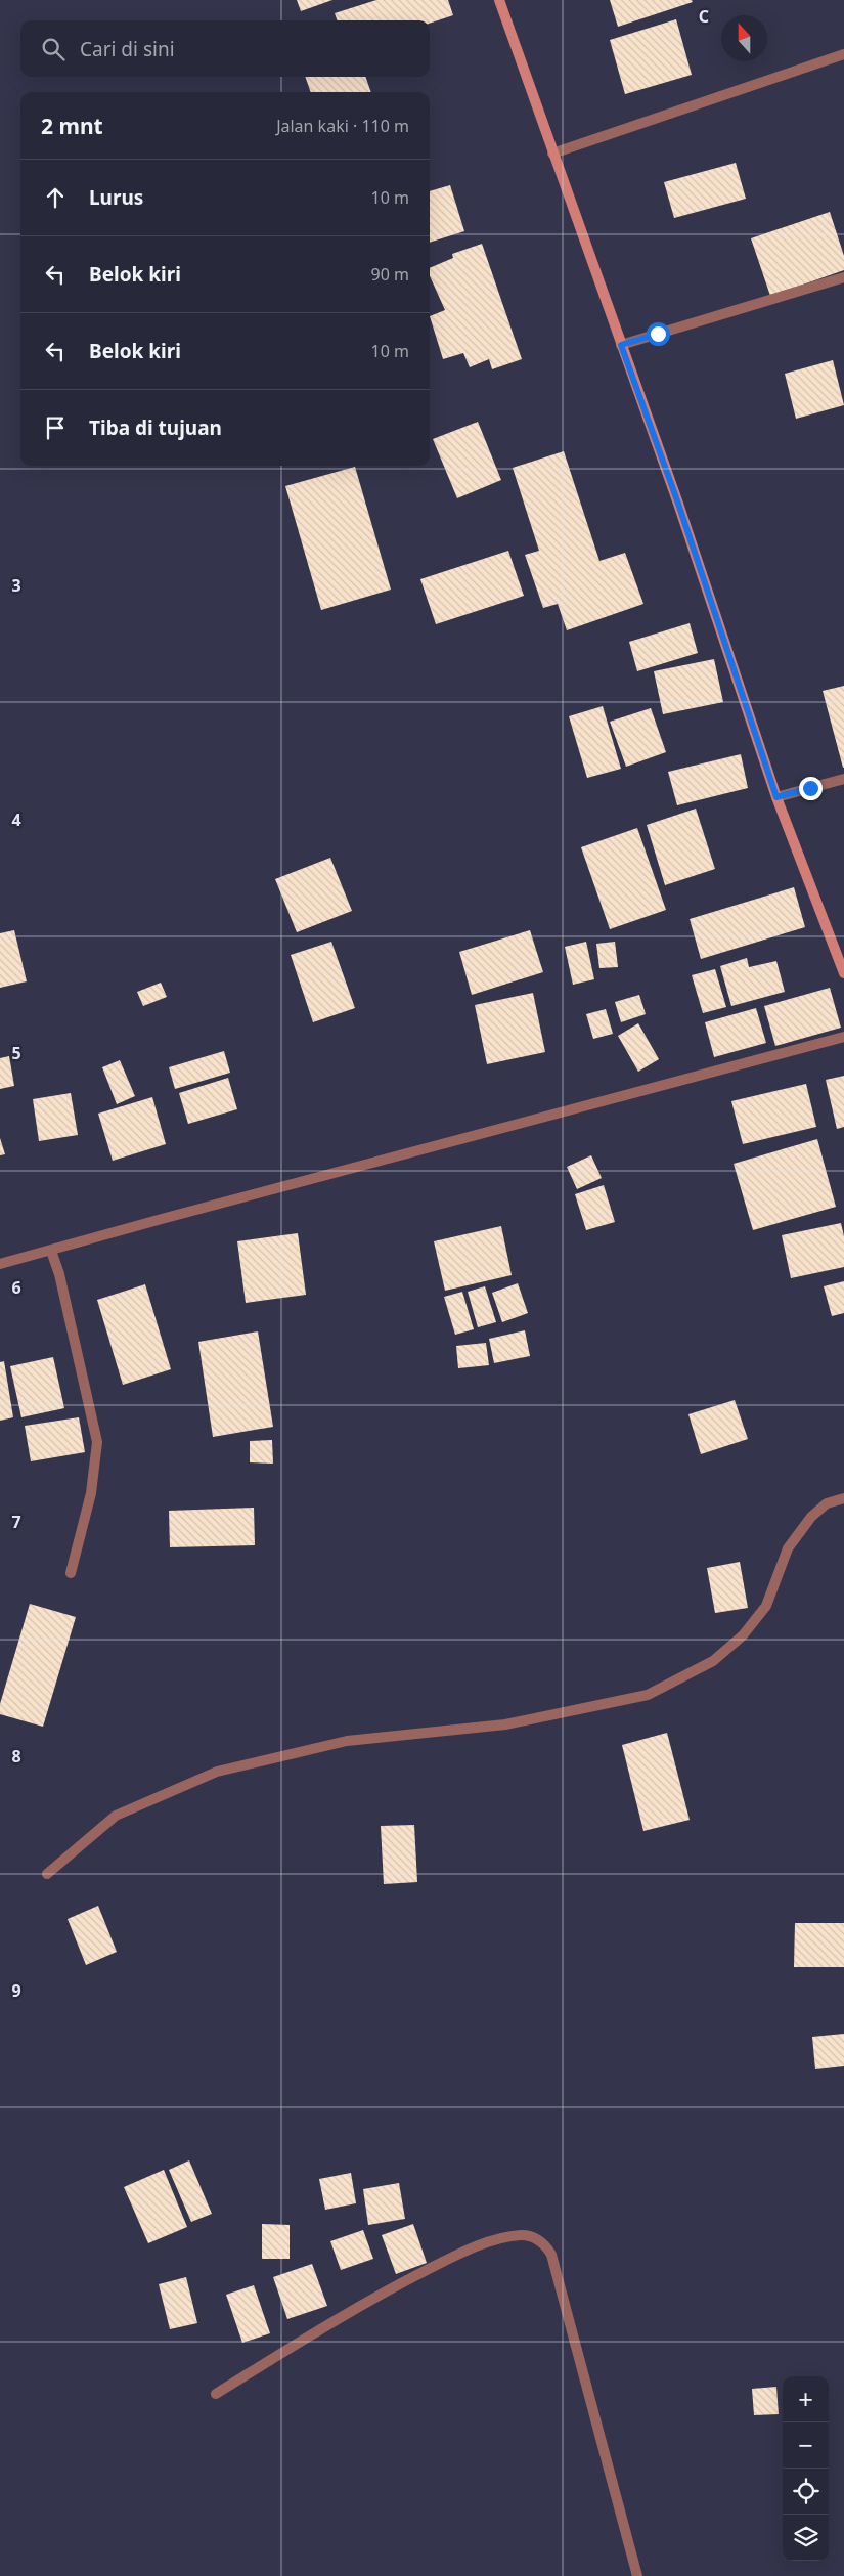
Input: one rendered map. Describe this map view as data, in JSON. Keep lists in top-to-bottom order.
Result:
{
  "north": "top",
  "page": {
    "search": "Cari di sini",
    "heading": ["2 mnt", "Jalan kaki · 110 m"],
    "list": [
      ["Lurus", "10 m"],
      ["Belok kiri", "90 m"],
      ["Belok kiri", "10 m"],
      "Tiba di tujuan"
    ],
    "map_buttons": ["+", "−"]
  },
  "grid": {
    "columns": ["C"],
    "rows": [
      "3",
      "4",
      "5",
      "6",
      "7",
      "8",
      "9"
    ]
  }
}
